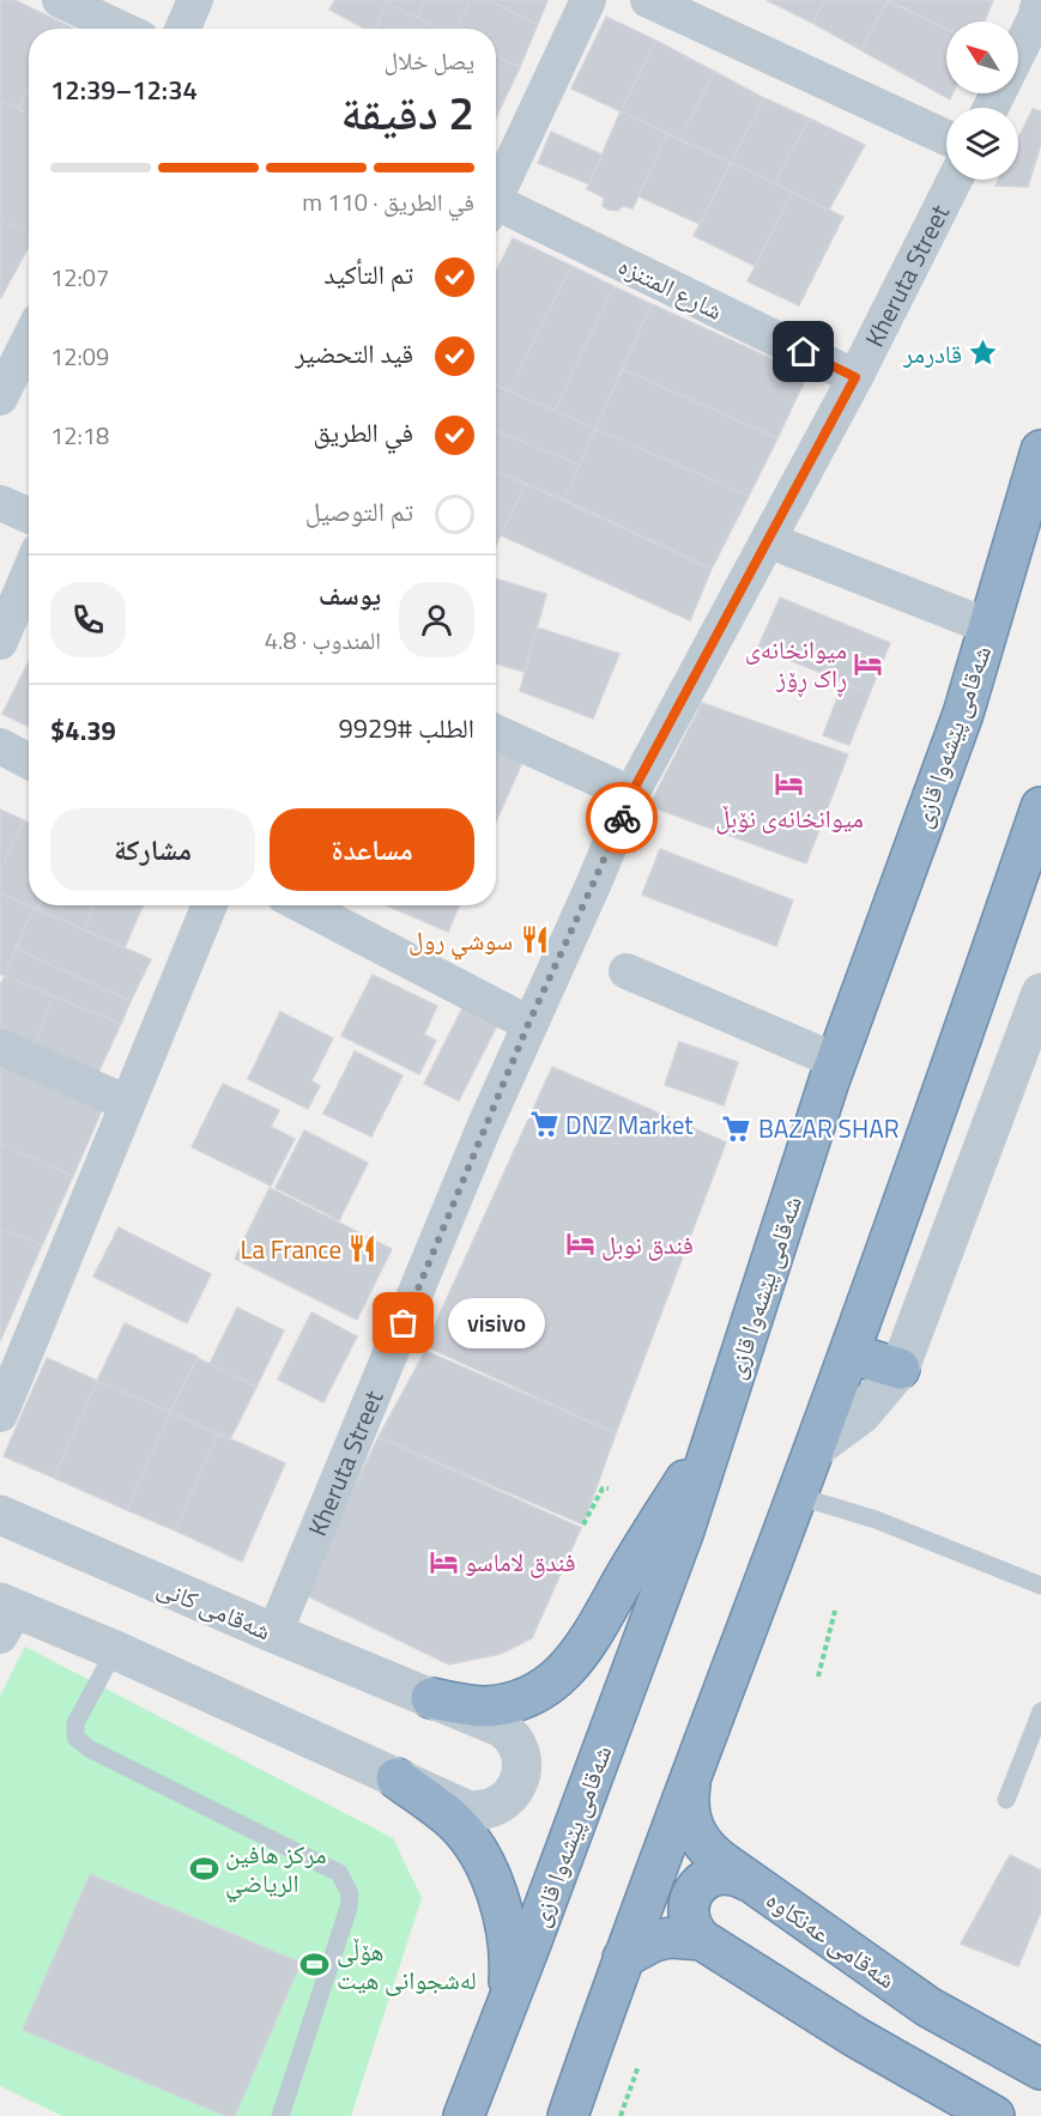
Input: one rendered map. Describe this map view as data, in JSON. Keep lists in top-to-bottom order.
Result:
{
  "streets": {
    "highway": ["شەقامی پێشەوا قازی", "شەقامی عەنکاوە"],
    "street": ["Kheruta Street", "شارع المتنزه", "شەقامی کانی"]
  },
  "crossings": [
    ["Kheruta Street", "شارع المتنزه"],
    ["Kheruta Street", "شەقامی کانی"]
  ],
  "places": {
    "place": ["قادرمر"],
    "hotel": [
      "میوانخانەی ڕاک ڕۆز",
      "میوانخانەی نۆبڵ",
      "فندق نوبل",
      "فندق لاماسو"
    ],
    "restaurant": ["سوشي رول", "La France"],
    "supermarket": ["DNZ Market", "BAZAR SHAR"],
    "other": ["visivo"],
    "sports": ["مركز هافين الرياضي", "ھۆڵی لەشجوانی ھیت"]
  },
  "north": "top left",
  "page": {
    "heading": ["2 دقيقة", "يصل خلال", "12:34–12:39"],
    "panel": [
      "يوسف",
      "المندوب · 4.8",
      "الطلب #9929",
      "$4.39"
    ],
    "bar": "في الطريق · 110 m",
    "list": [
      ["تم التأكيد", "12:07"],
      ["قيد التحضير", "12:09"],
      ["في الطريق", "12:18"],
      "تم التوصيل"
    ],
    "buttons": ["مساعدة", "مشاركة"],
    "bubble": "visivo"
  }
}
